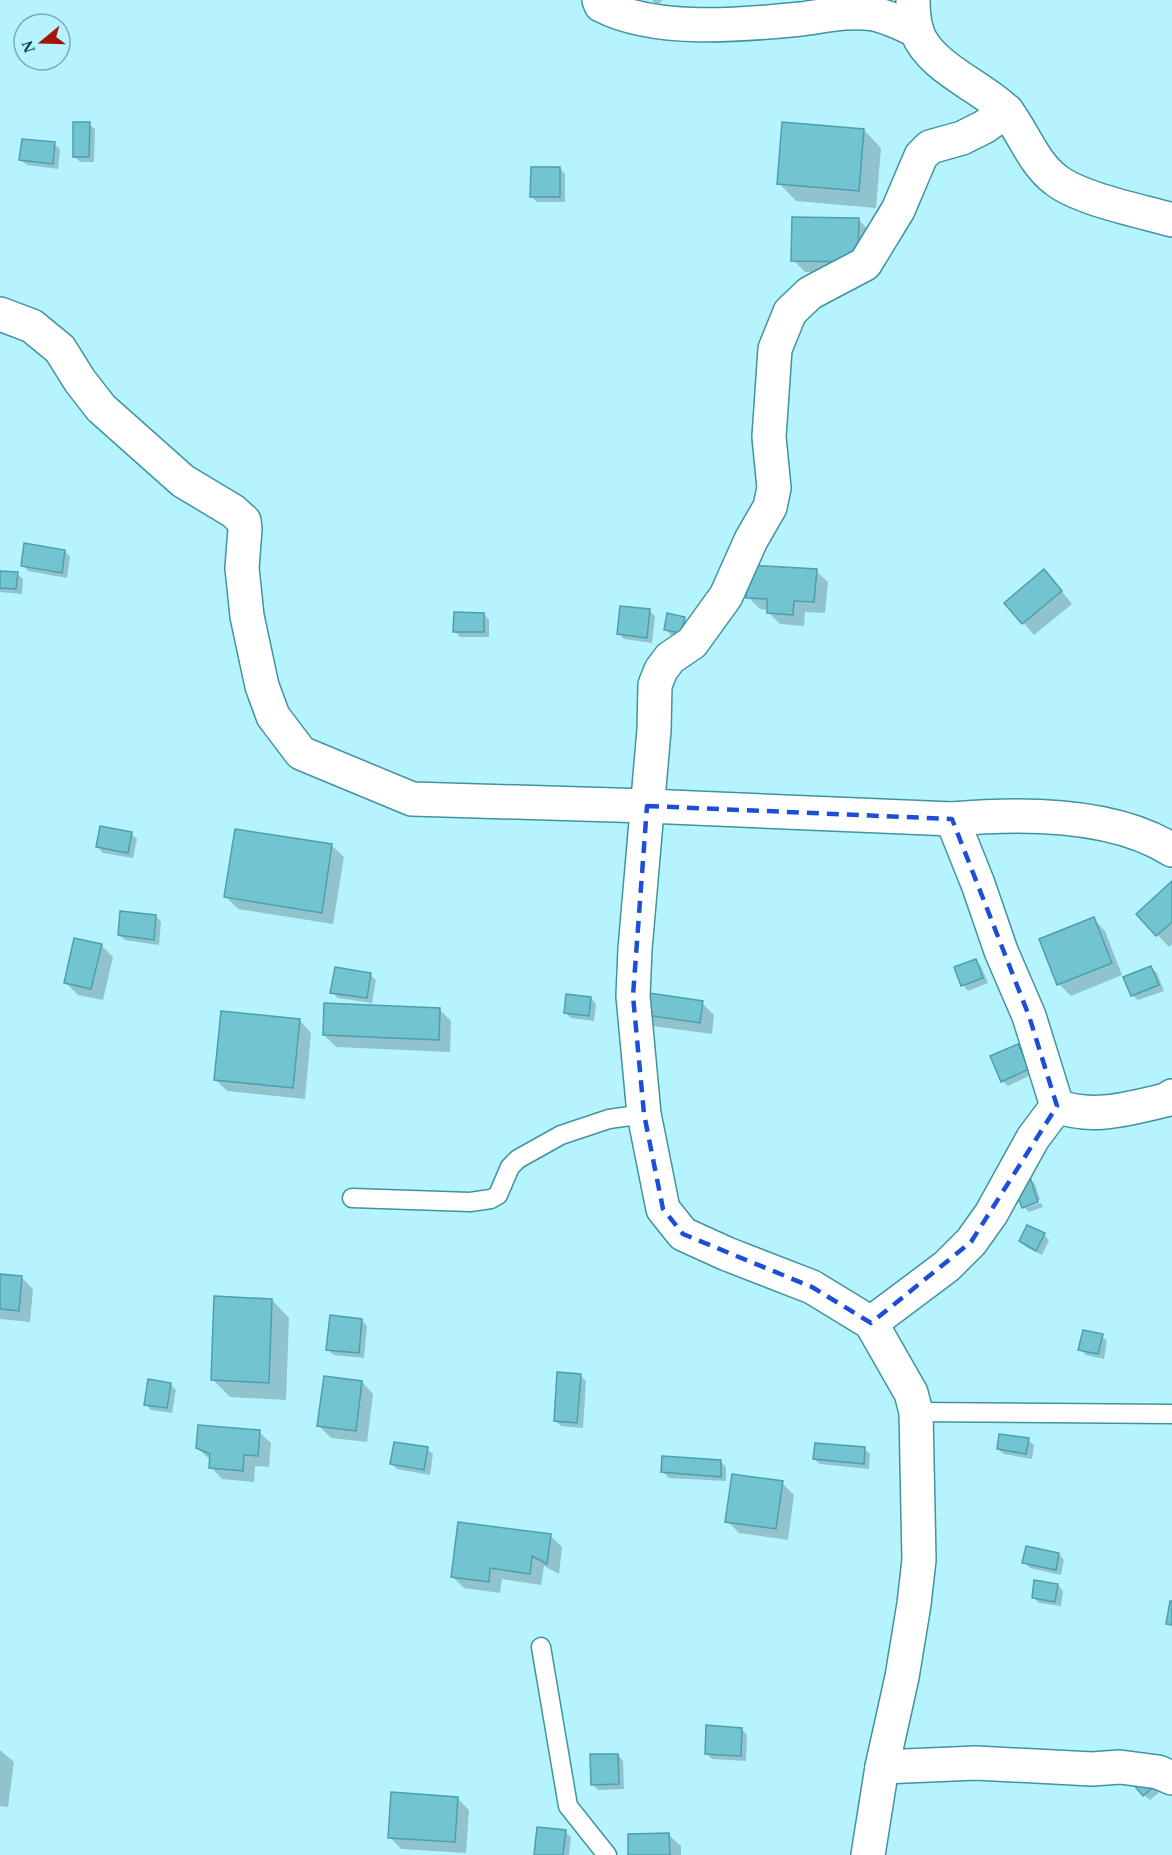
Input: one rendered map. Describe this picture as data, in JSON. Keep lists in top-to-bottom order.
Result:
{
  "north": "left"
}
